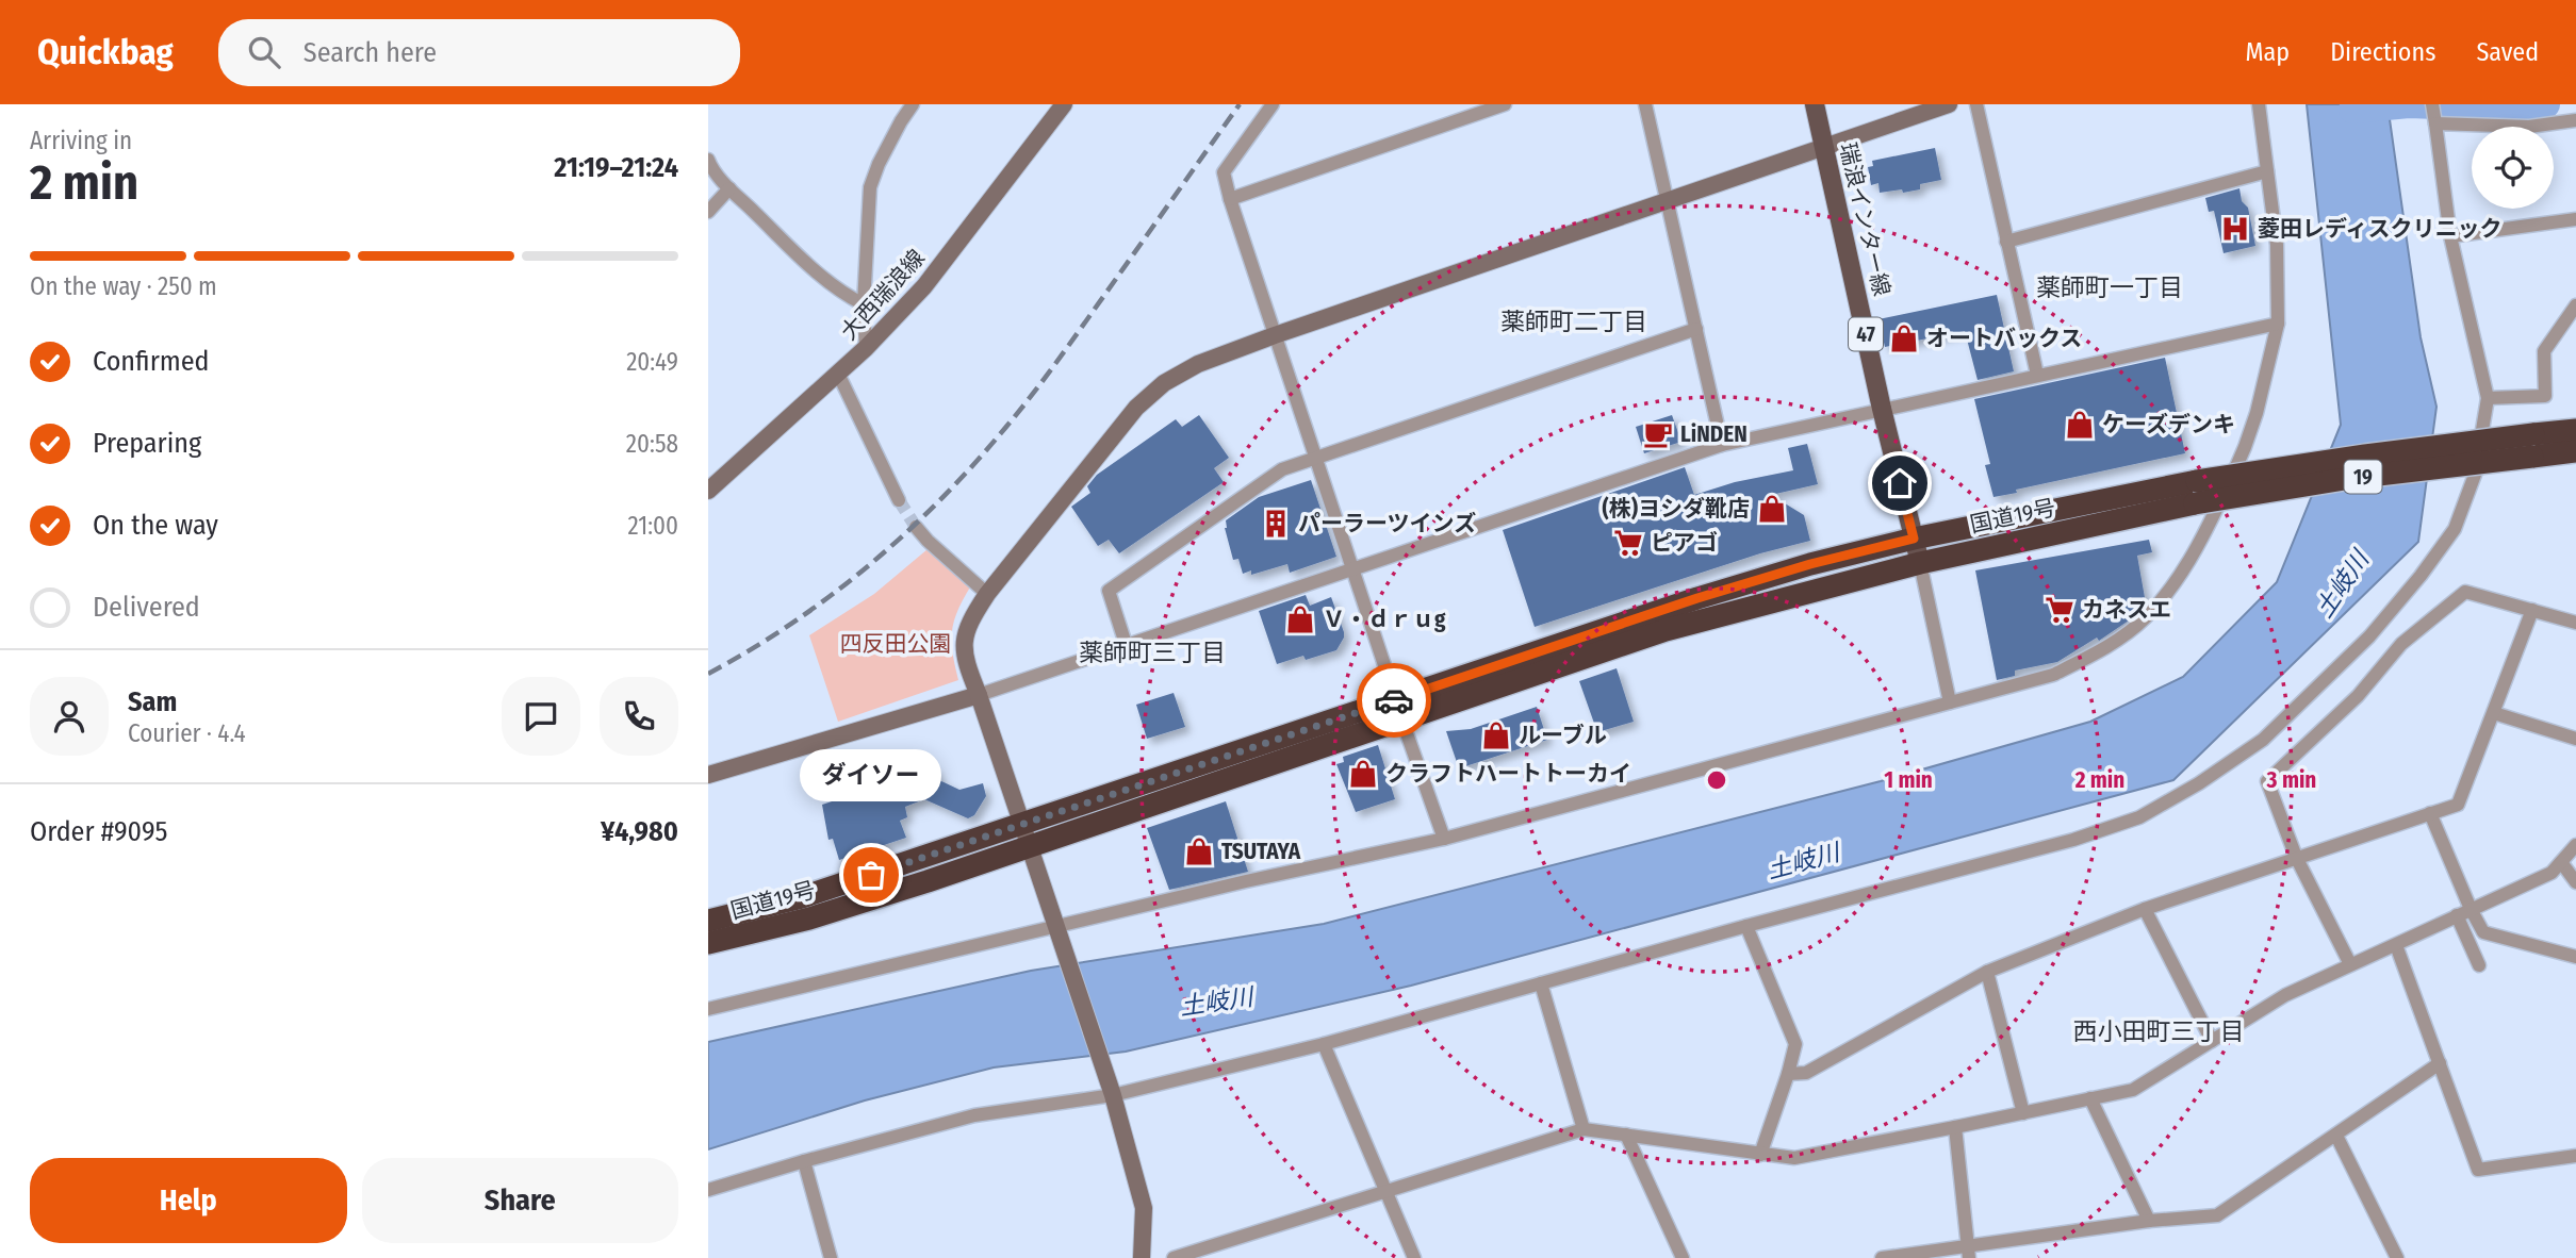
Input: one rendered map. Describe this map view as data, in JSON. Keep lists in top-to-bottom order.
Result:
{
  "streets": {
    "highway": ["19", "国道19号"],
    "main road": ["瑞浪インター線", "47"],
    "street": ["大西瑞浪線"]
  },
  "crossings": [
    ["瑞浪インター線", "国道19号"]
  ],
  "districts": [
    "薬師町一丁目",
    "薬師町二丁目",
    "薬師町三丁目",
    "西小田町三丁目"
  ],
  "water": ["土岐川"],
  "parks": ["四反田公園"],
  "places": {
    "hospital": ["菱田レディスクリニック"],
    "shop": [
      "オートバックス",
      "ケーズデンキ",
      "(株)ヨシダ靴店",
      "Ｖ・ｄｒｕg",
      "ルーブル",
      "クラフトハートトーカイ",
      "TSUTAYA"
    ],
    "cafe": ["LiNDEN"],
    "building": ["パーラーツインズ"],
    "supermarket": ["ピアゴ", "カネスエ"],
    "other": ["ダイソー"]
  },
  "page": {
    "header": "Quickbag",
    "search": "Search here",
    "nav": ["Map", "Directions", "Saved"],
    "heading": ["2 min", "Arriving in", "21:19–21:24"],
    "panel": [
      "Sam",
      "Courier · 4.4",
      "Order #9095",
      "¥4,980"
    ],
    "bar": "On the way · 250 m",
    "list": [
      ["Confirmed", "20:49"],
      ["Preparing", "20:58"],
      ["On the way", "21:00"],
      "Delivered"
    ],
    "bubble": "ダイソー",
    "buttons": ["Help", "Share"]
  },
  "rings": ["1 min", "2 min", "3 min"]
}
